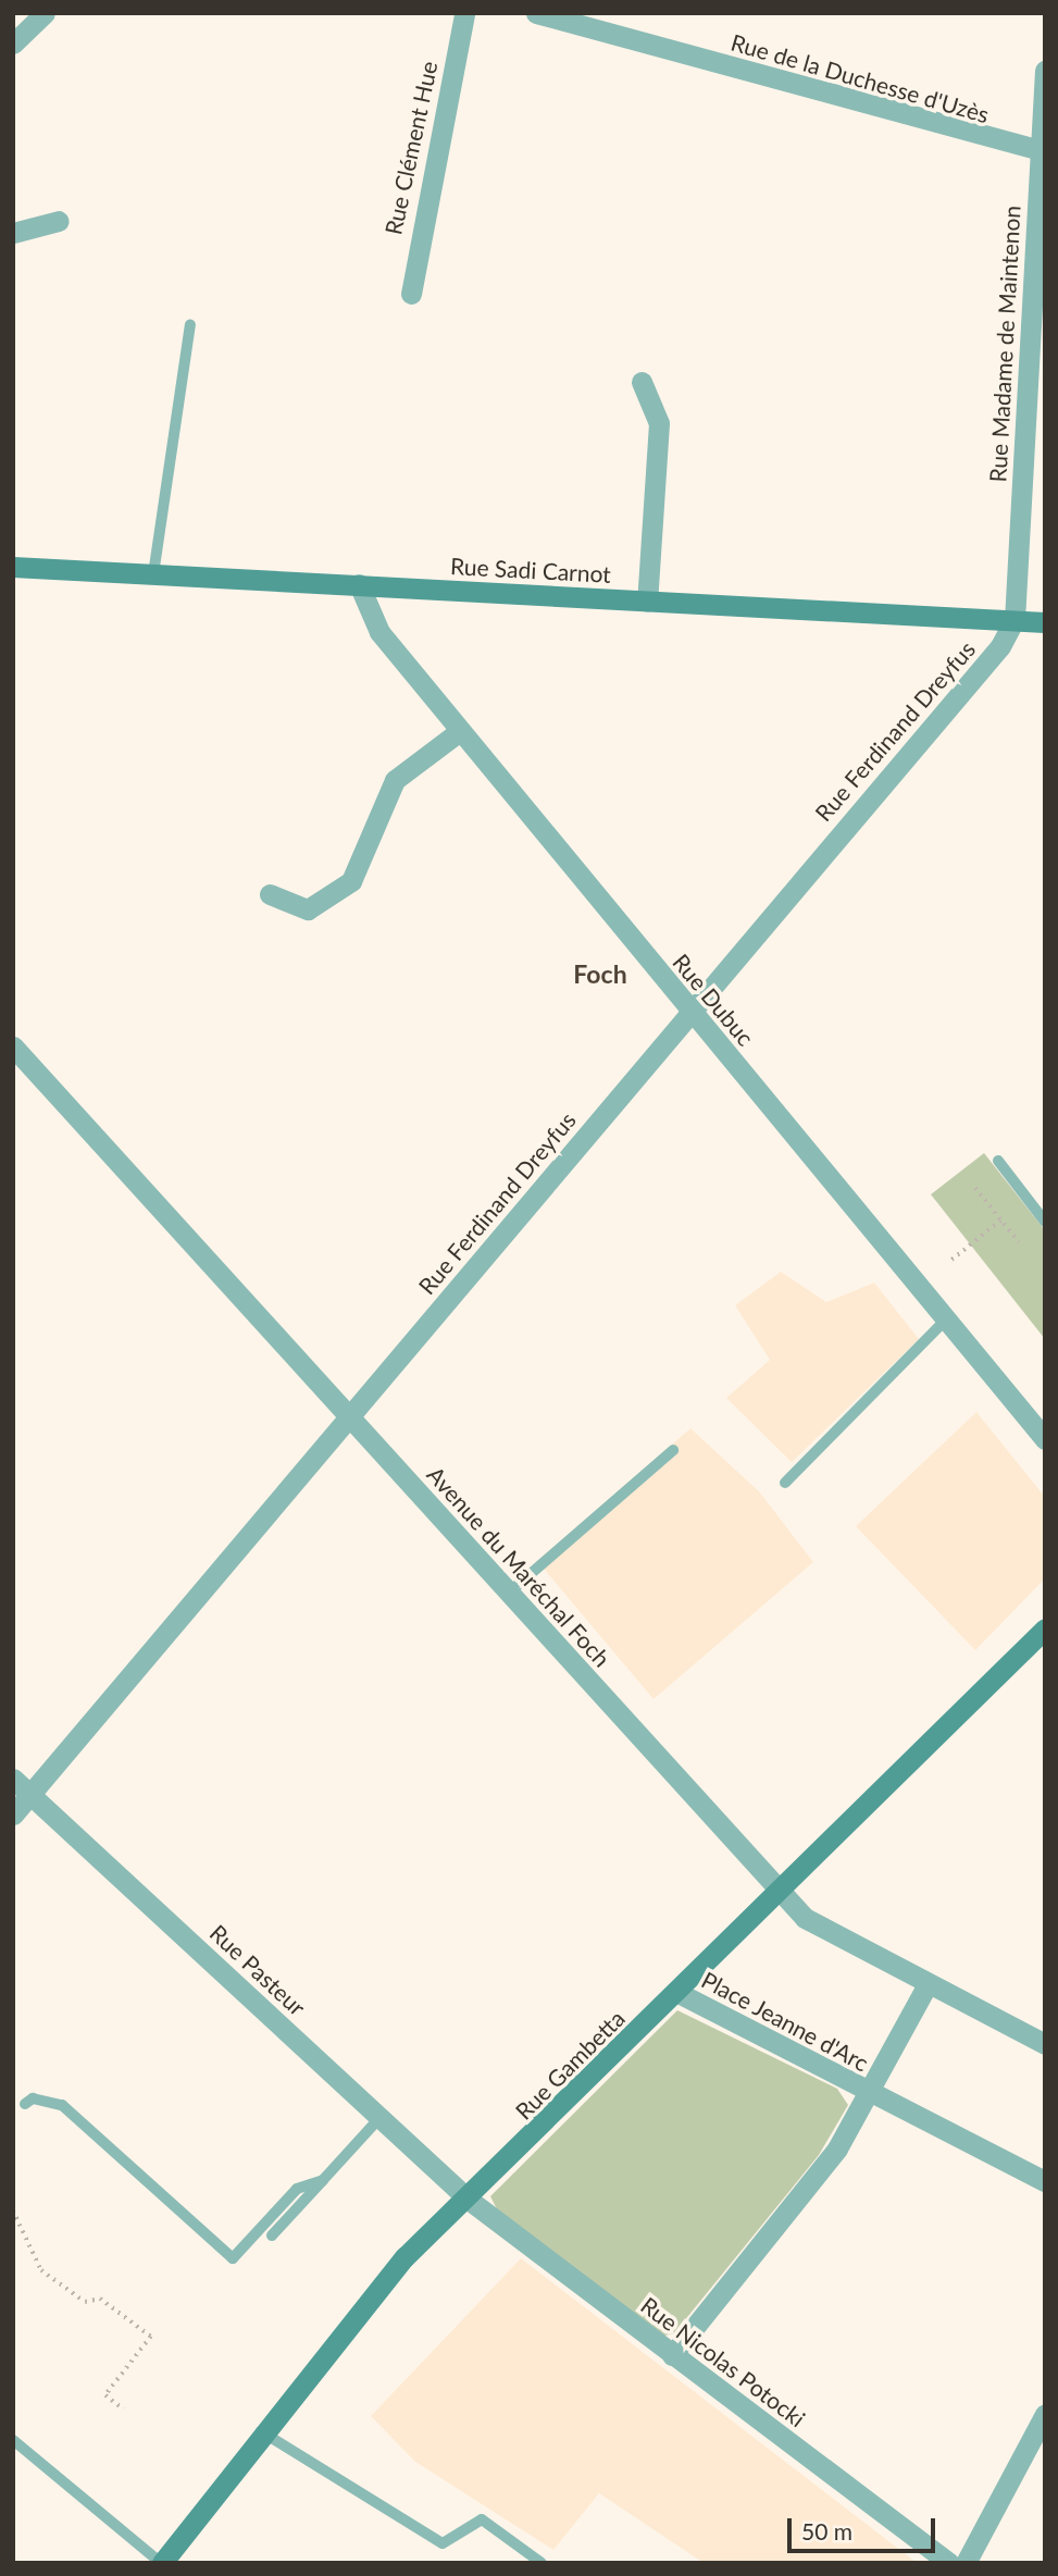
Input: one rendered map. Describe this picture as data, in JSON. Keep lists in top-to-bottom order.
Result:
{
  "streets": {
    "main road": ["Rue Sadi Carnot", "Rue Gambetta"],
    "street": [
      "Rue de la Duchesse d'Uzès",
      "Rue Clément Hue",
      "Rue Madame de Maintenon",
      "Rue Ferdinand Dreyfus",
      "Rue Dubuc",
      "Avenue du Maréchal Foch",
      "Rue Pasteur",
      "Place Jeanne d'Arc",
      "Rue Nicolas Potocki"
    ]
  },
  "crossings": [
    ["Rue de la Duchesse d'Uzès", "Rue Madame de Maintenon"],
    ["Rue Madame de Maintenon", "Rue Sadi Carnot"],
    ["Rue Madame de Maintenon", "Rue Ferdinand Dreyfus"],
    ["Rue Sadi Carnot", "Rue Ferdinand Dreyfus"],
    ["Rue Sadi Carnot", "Rue Dubuc"],
    ["Rue Ferdinand Dreyfus", "Rue Dubuc"],
    ["Rue Ferdinand Dreyfus", "Avenue du Maréchal Foch"],
    ["Rue Ferdinand Dreyfus", "Rue Pasteur"],
    ["Avenue du Maréchal Foch", "Place Jeanne d'Arc"],
    ["Avenue du Maréchal Foch", "Rue Gambetta"],
    ["Rue Pasteur", "Rue Gambetta"],
    ["Rue Pasteur", "Rue Nicolas Potocki"],
    ["Place Jeanne d'Arc", "Rue Gambetta"],
    ["Rue Gambetta", "Rue Nicolas Potocki"]
  ],
  "districts": ["Foch"],
  "scale_bar": "50 m"
}
